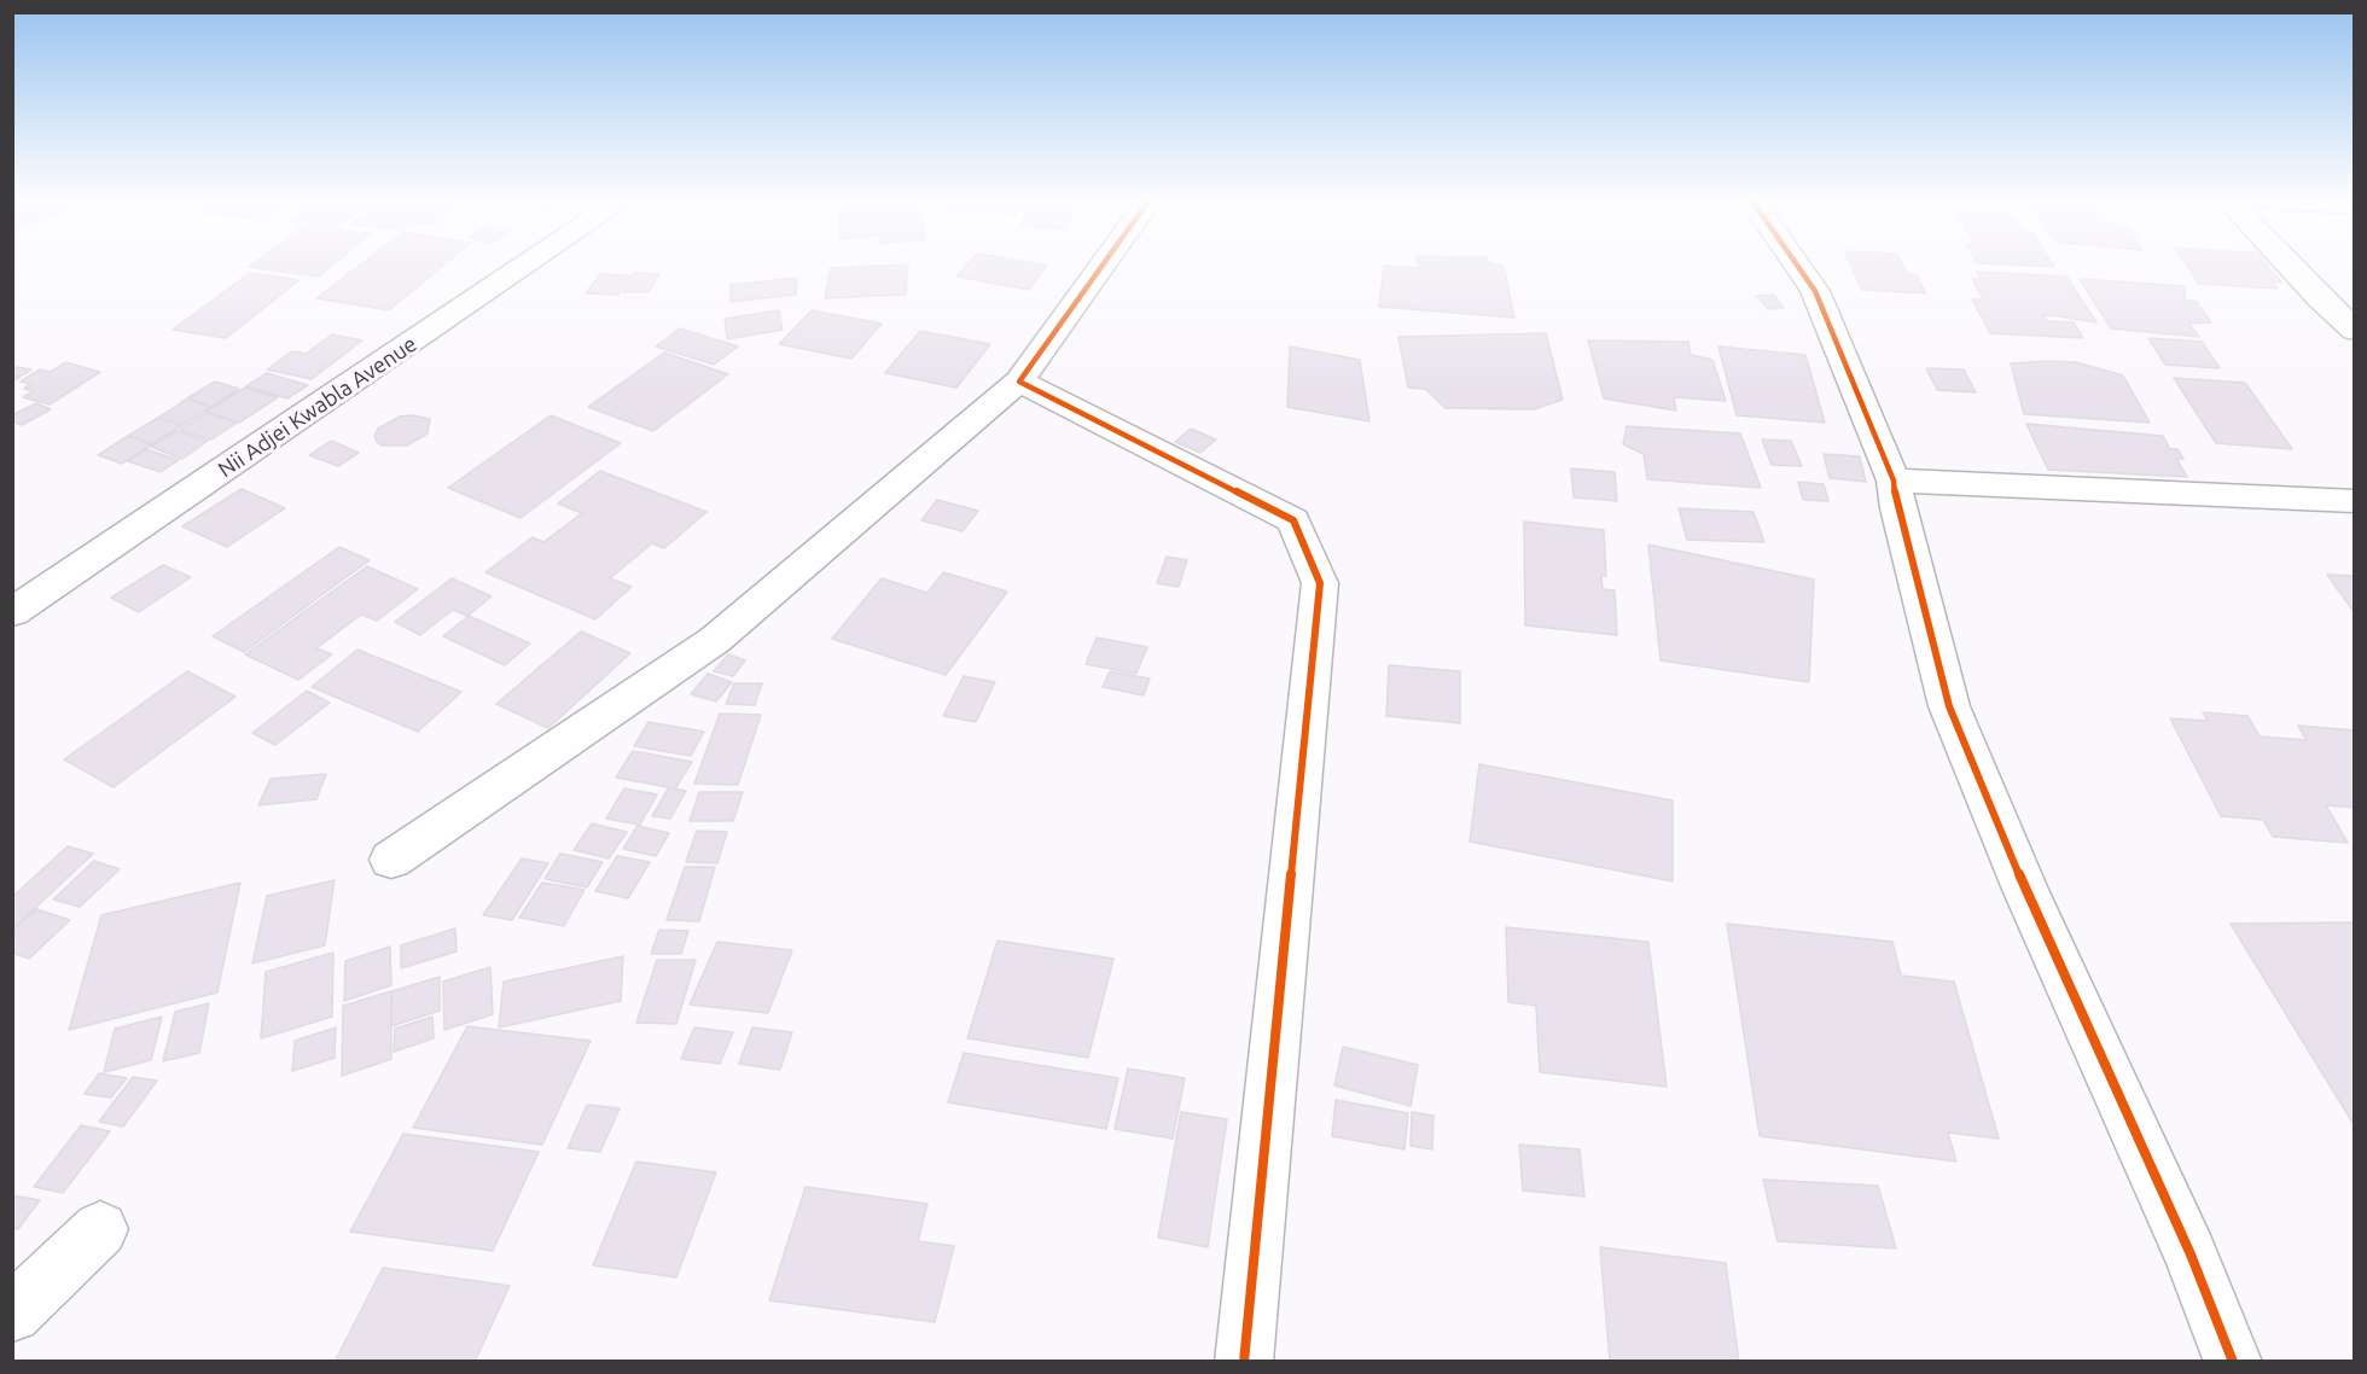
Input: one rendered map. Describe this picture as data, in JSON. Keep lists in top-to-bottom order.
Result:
{
  "streets": {
    "street": ["Nii Adjei Kwabla Avenue"]
  }
}
